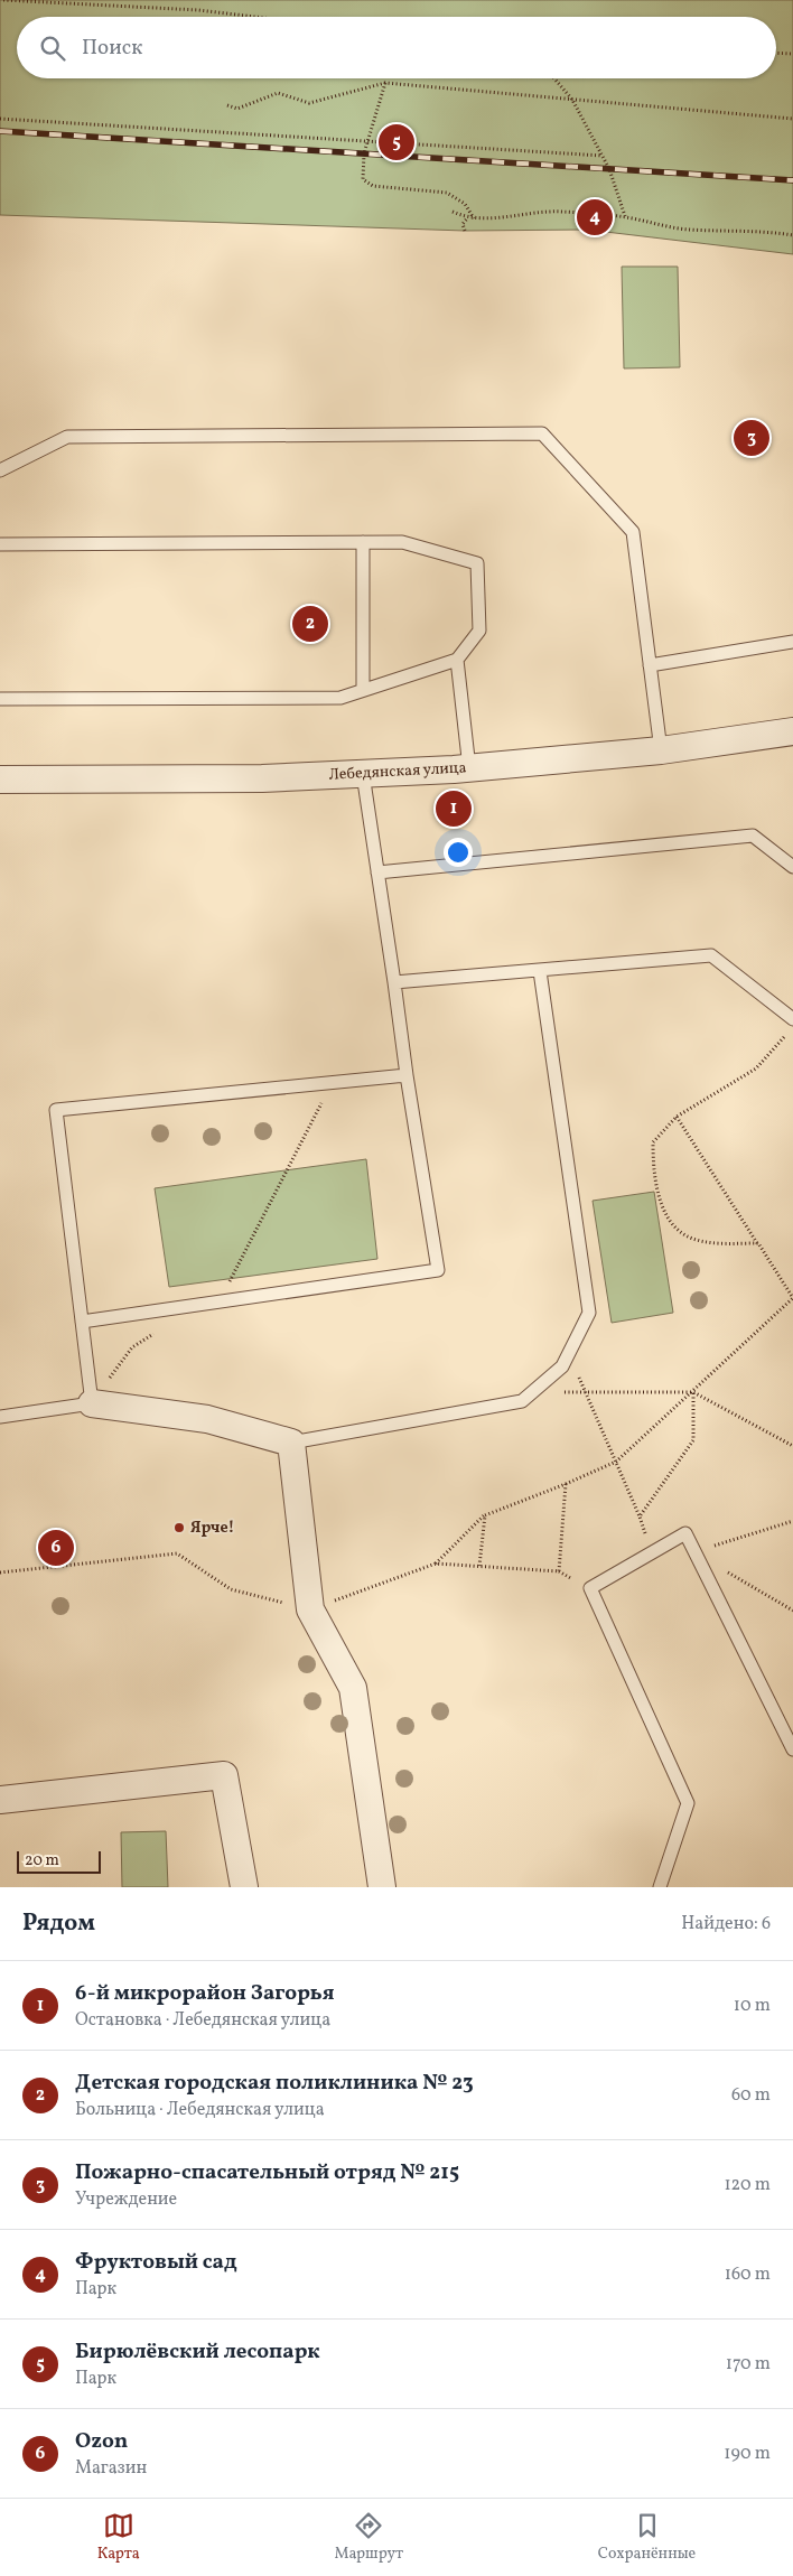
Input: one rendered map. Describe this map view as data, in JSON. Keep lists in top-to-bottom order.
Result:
{
  "streets": {
    "street": ["Лебедянская улица"]
  },
  "places": ["Ярче!"],
  "scale_bar": "20 m",
  "page": {
    "search": "Поиск",
    "pins": [
      "5",
      "4",
      "3",
      "2",
      "1",
      "6"
    ],
    "scale": "20 m",
    "heading": ["Рядом", "Найдено: 6"],
    "list": [
      {
        "mark": "1",
        "name": "6-й микрорайон Загорья",
        "note": "Остановка · Лебедянская улица",
        "value": "10 m"
      },
      {
        "mark": "2",
        "name": "Детская городская поликлиника № 23",
        "note": "Больница · Лебедянская улица",
        "value": "60 m"
      },
      {
        "mark": "3",
        "name": "Пожарно-спасательный отряд № 215",
        "note": "Учреждение",
        "value": "120 m"
      },
      {
        "mark": "4",
        "name": "Фруктовый сад",
        "note": "Парк",
        "value": "160 m"
      },
      {
        "mark": "5",
        "name": "Бирюлёвский лесопарк",
        "note": "Парк",
        "value": "170 m"
      },
      {
        "mark": "6",
        "name": "Ozon",
        "note": "Магазин",
        "value": "190 m"
      }
    ],
    "nav": ["Карта", "Маршрут", "Сохранённые"]
  }
}
